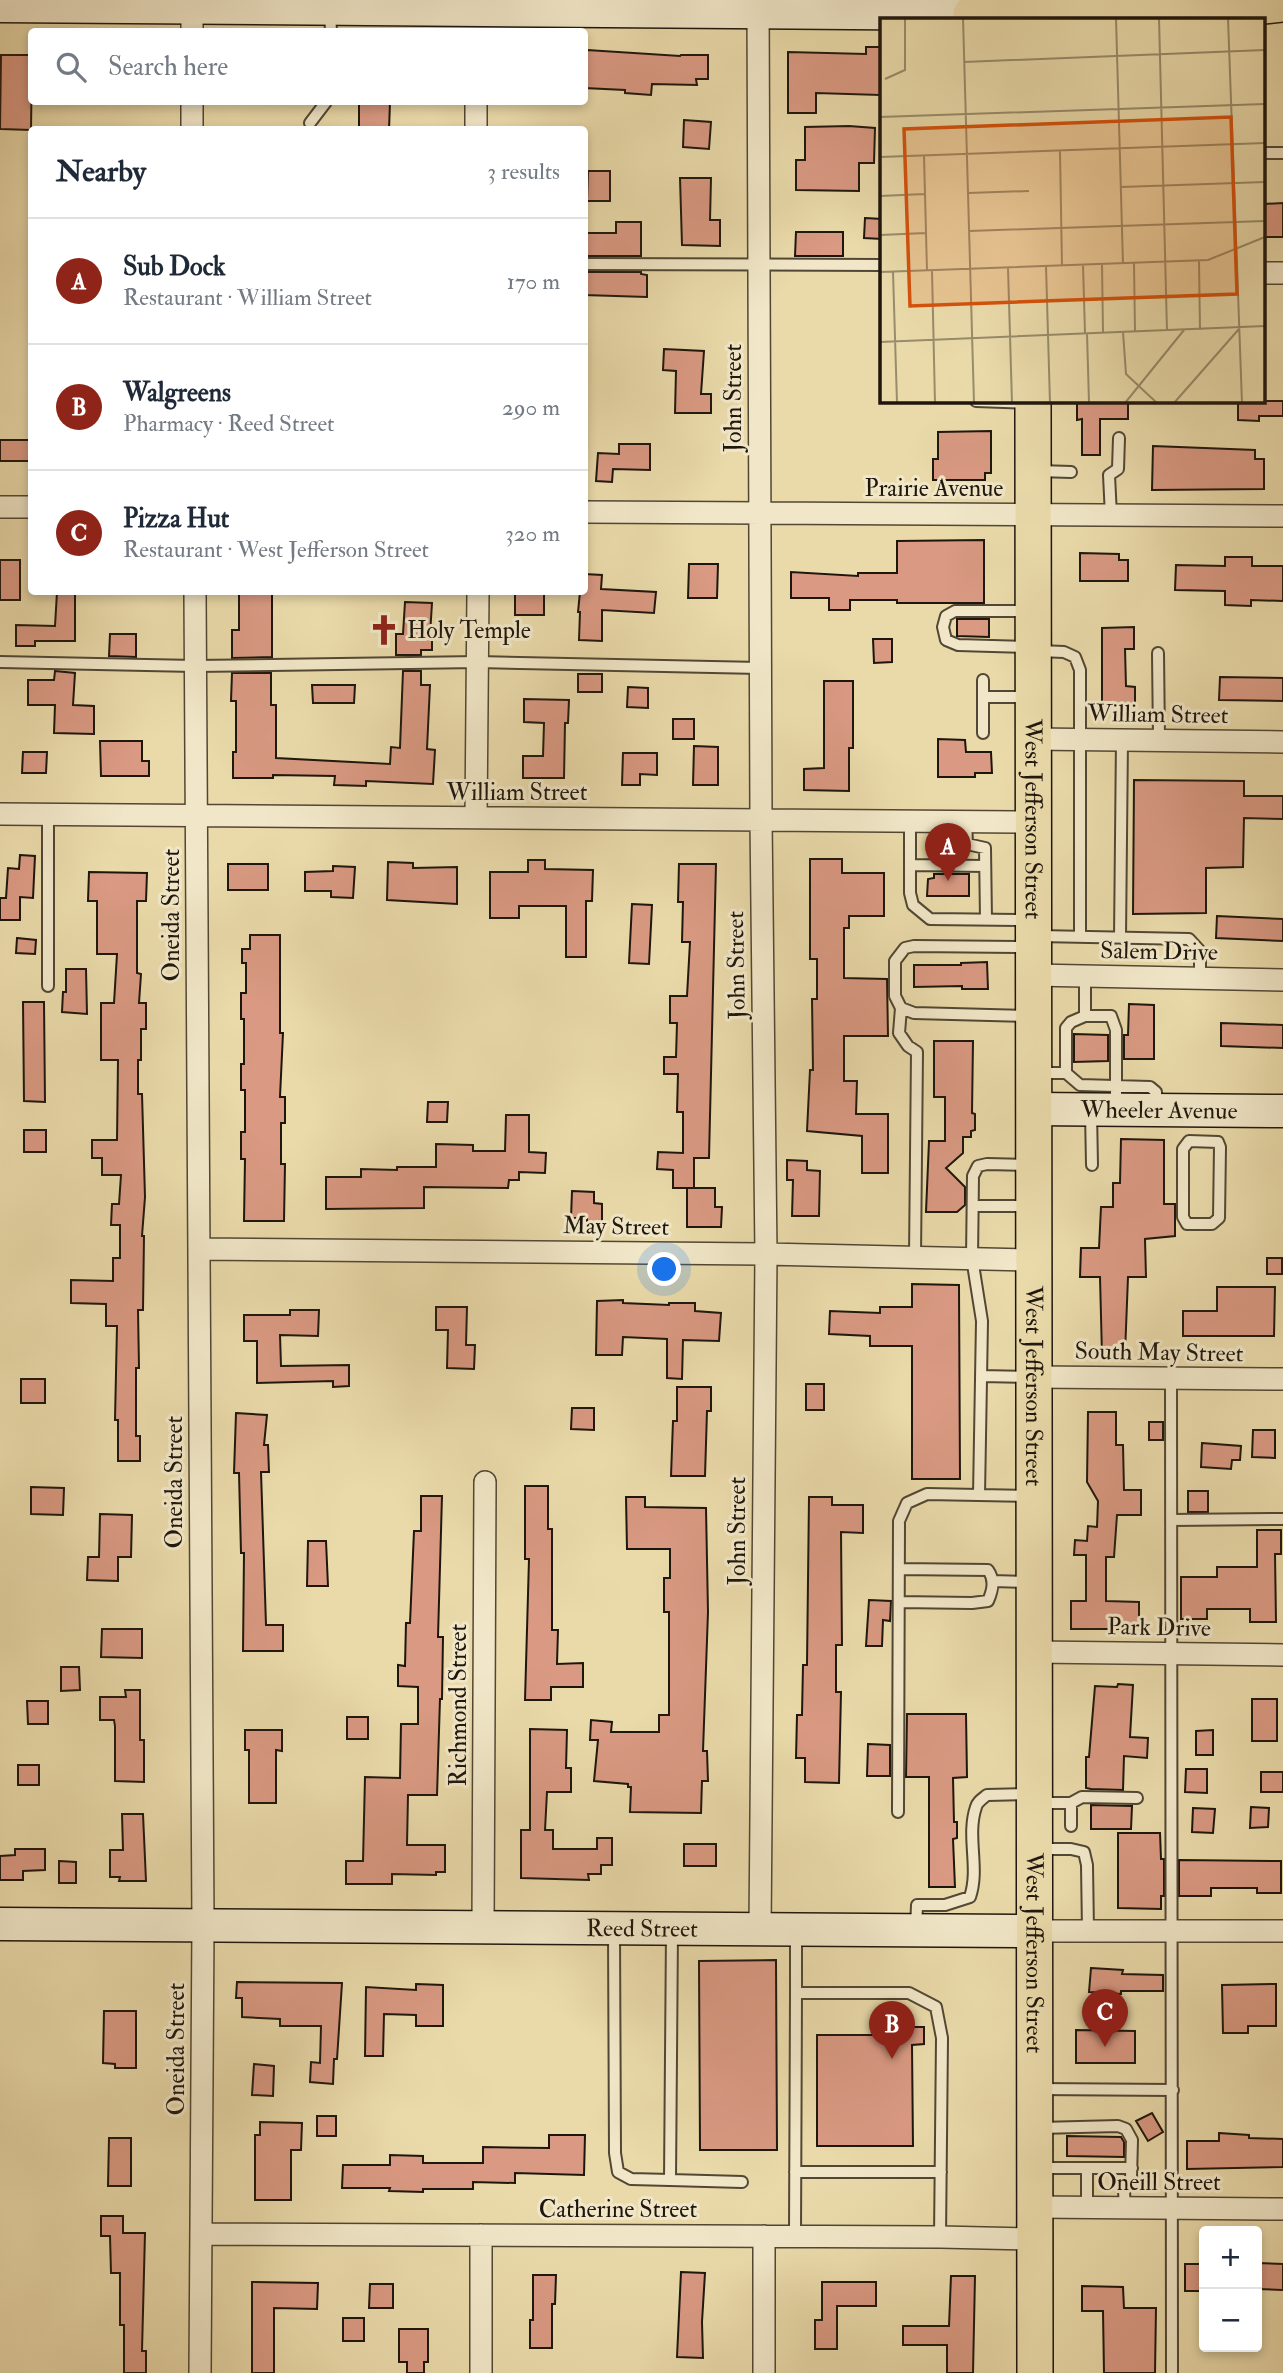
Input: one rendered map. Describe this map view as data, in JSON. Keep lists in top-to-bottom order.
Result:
{
  "streets": {
    "main road": ["West Jefferson Street"],
    "street": [
      "John Street",
      "Prairie Avenue",
      "William Street",
      "Oneida Street",
      "Salem Drive",
      "Wheeler Avenue",
      "May Street",
      "South May Street",
      "Park Drive",
      "Richmond Street",
      "Reed Street",
      "Oneill Street",
      "Catherine Street"
    ]
  },
  "crossings": [
    ["John Street", "Prairie Avenue"],
    ["John Street", "William Street"],
    ["John Street", "May Street"],
    ["John Street", "Reed Street"],
    ["Prairie Avenue", "West Jefferson Street"],
    ["William Street", "West Jefferson Street"],
    ["William Street", "Oneida Street"],
    ["West Jefferson Street", "Salem Drive"],
    ["West Jefferson Street", "Wheeler Avenue"],
    ["West Jefferson Street", "May Street"],
    ["West Jefferson Street", "South May Street"],
    ["West Jefferson Street", "Park Drive"],
    ["West Jefferson Street", "Reed Street"],
    ["West Jefferson Street", "Oneill Street"],
    ["West Jefferson Street", "Catherine Street"],
    ["Oneida Street", "May Street"],
    ["Oneida Street", "Reed Street"],
    ["Oneida Street", "Catherine Street"],
    ["Richmond Street", "Reed Street"],
    ["Oneill Street", "Catherine Street"]
  ],
  "places": {
    "church": ["Holy Temple"]
  },
  "page": {
    "search": "Search here",
    "heading": ["Nearby", "3 results"],
    "list": [
      {
        "mark": "A",
        "name": "Sub Dock",
        "note": "Restaurant · William Street",
        "value": "170 m"
      },
      {
        "mark": "B",
        "name": "Walgreens",
        "note": "Pharmacy · Reed Street",
        "value": "290 m"
      },
      {
        "mark": "C",
        "name": "Pizza Hut",
        "note": "Restaurant · West Jefferson Street",
        "value": "320 m"
      }
    ],
    "pins": ["A", "C", "B"],
    "map_buttons": ["+", "−"]
  }
}
